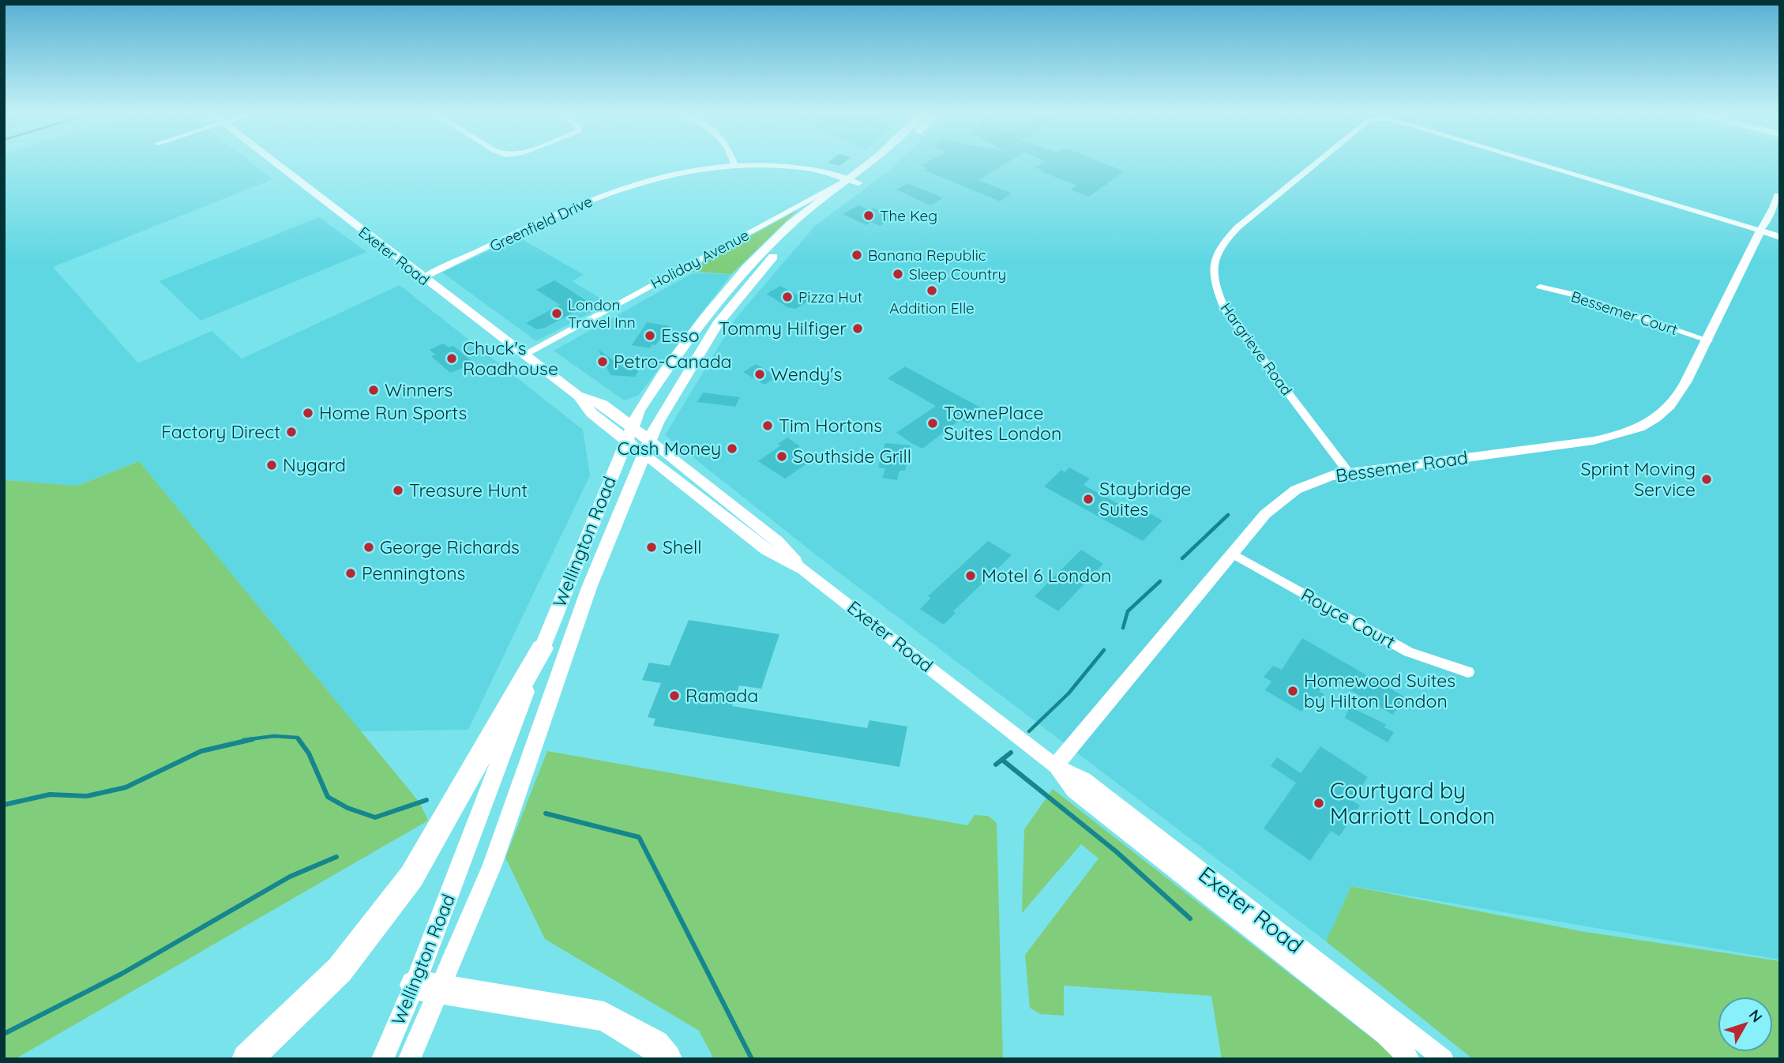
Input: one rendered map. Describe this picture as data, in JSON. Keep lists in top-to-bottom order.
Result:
{
  "streets": {
    "main road": ["Exeter Road", "Wellington Road"],
    "street": [
      "Greenfield Drive",
      "Holiday Avenue",
      "Bessemer Court",
      "Hargrieve Road",
      "Bessemer Road",
      "Royce Court"
    ]
  },
  "crossings": [
    ["Greenfield Drive", "Exeter Road"],
    ["Greenfield Drive", "Holiday Avenue"],
    ["Greenfield Drive", "Wellington Road"],
    ["Exeter Road", "Holiday Avenue"],
    ["Exeter Road", "Bessemer Road"],
    ["Exeter Road", "Wellington Road"],
    ["Holiday Avenue", "Wellington Road"],
    ["Bessemer Court", "Bessemer Road"],
    ["Hargrieve Road", "Bessemer Road"],
    ["Bessemer Road", "Royce Court"]
  ],
  "places": [
    "The Keg",
    "Banana Republic",
    "Sleep Country",
    "Addition Elle",
    "Pizza Hut",
    "London Travel Inn",
    "Tommy Hilfiger",
    "Esso",
    "Chuck's Roadhouse",
    "Petro-Canada",
    "Wendy's",
    "Winners",
    "Home Run Sports",
    "TownePlace Suites London",
    "Tim Hortons",
    "Factory Direct",
    "Cash Money",
    "Southside Grill",
    "Nygard",
    "Sprint Moving Service",
    "Treasure Hunt",
    "Staybridge Suites",
    "George Richards",
    "Shell",
    "Penningtons",
    "Motel 6 London",
    "Homewood Suites by Hilton London",
    "Ramada",
    "Courtyard by Marriott London"
  ],
  "north": "top right"
}
